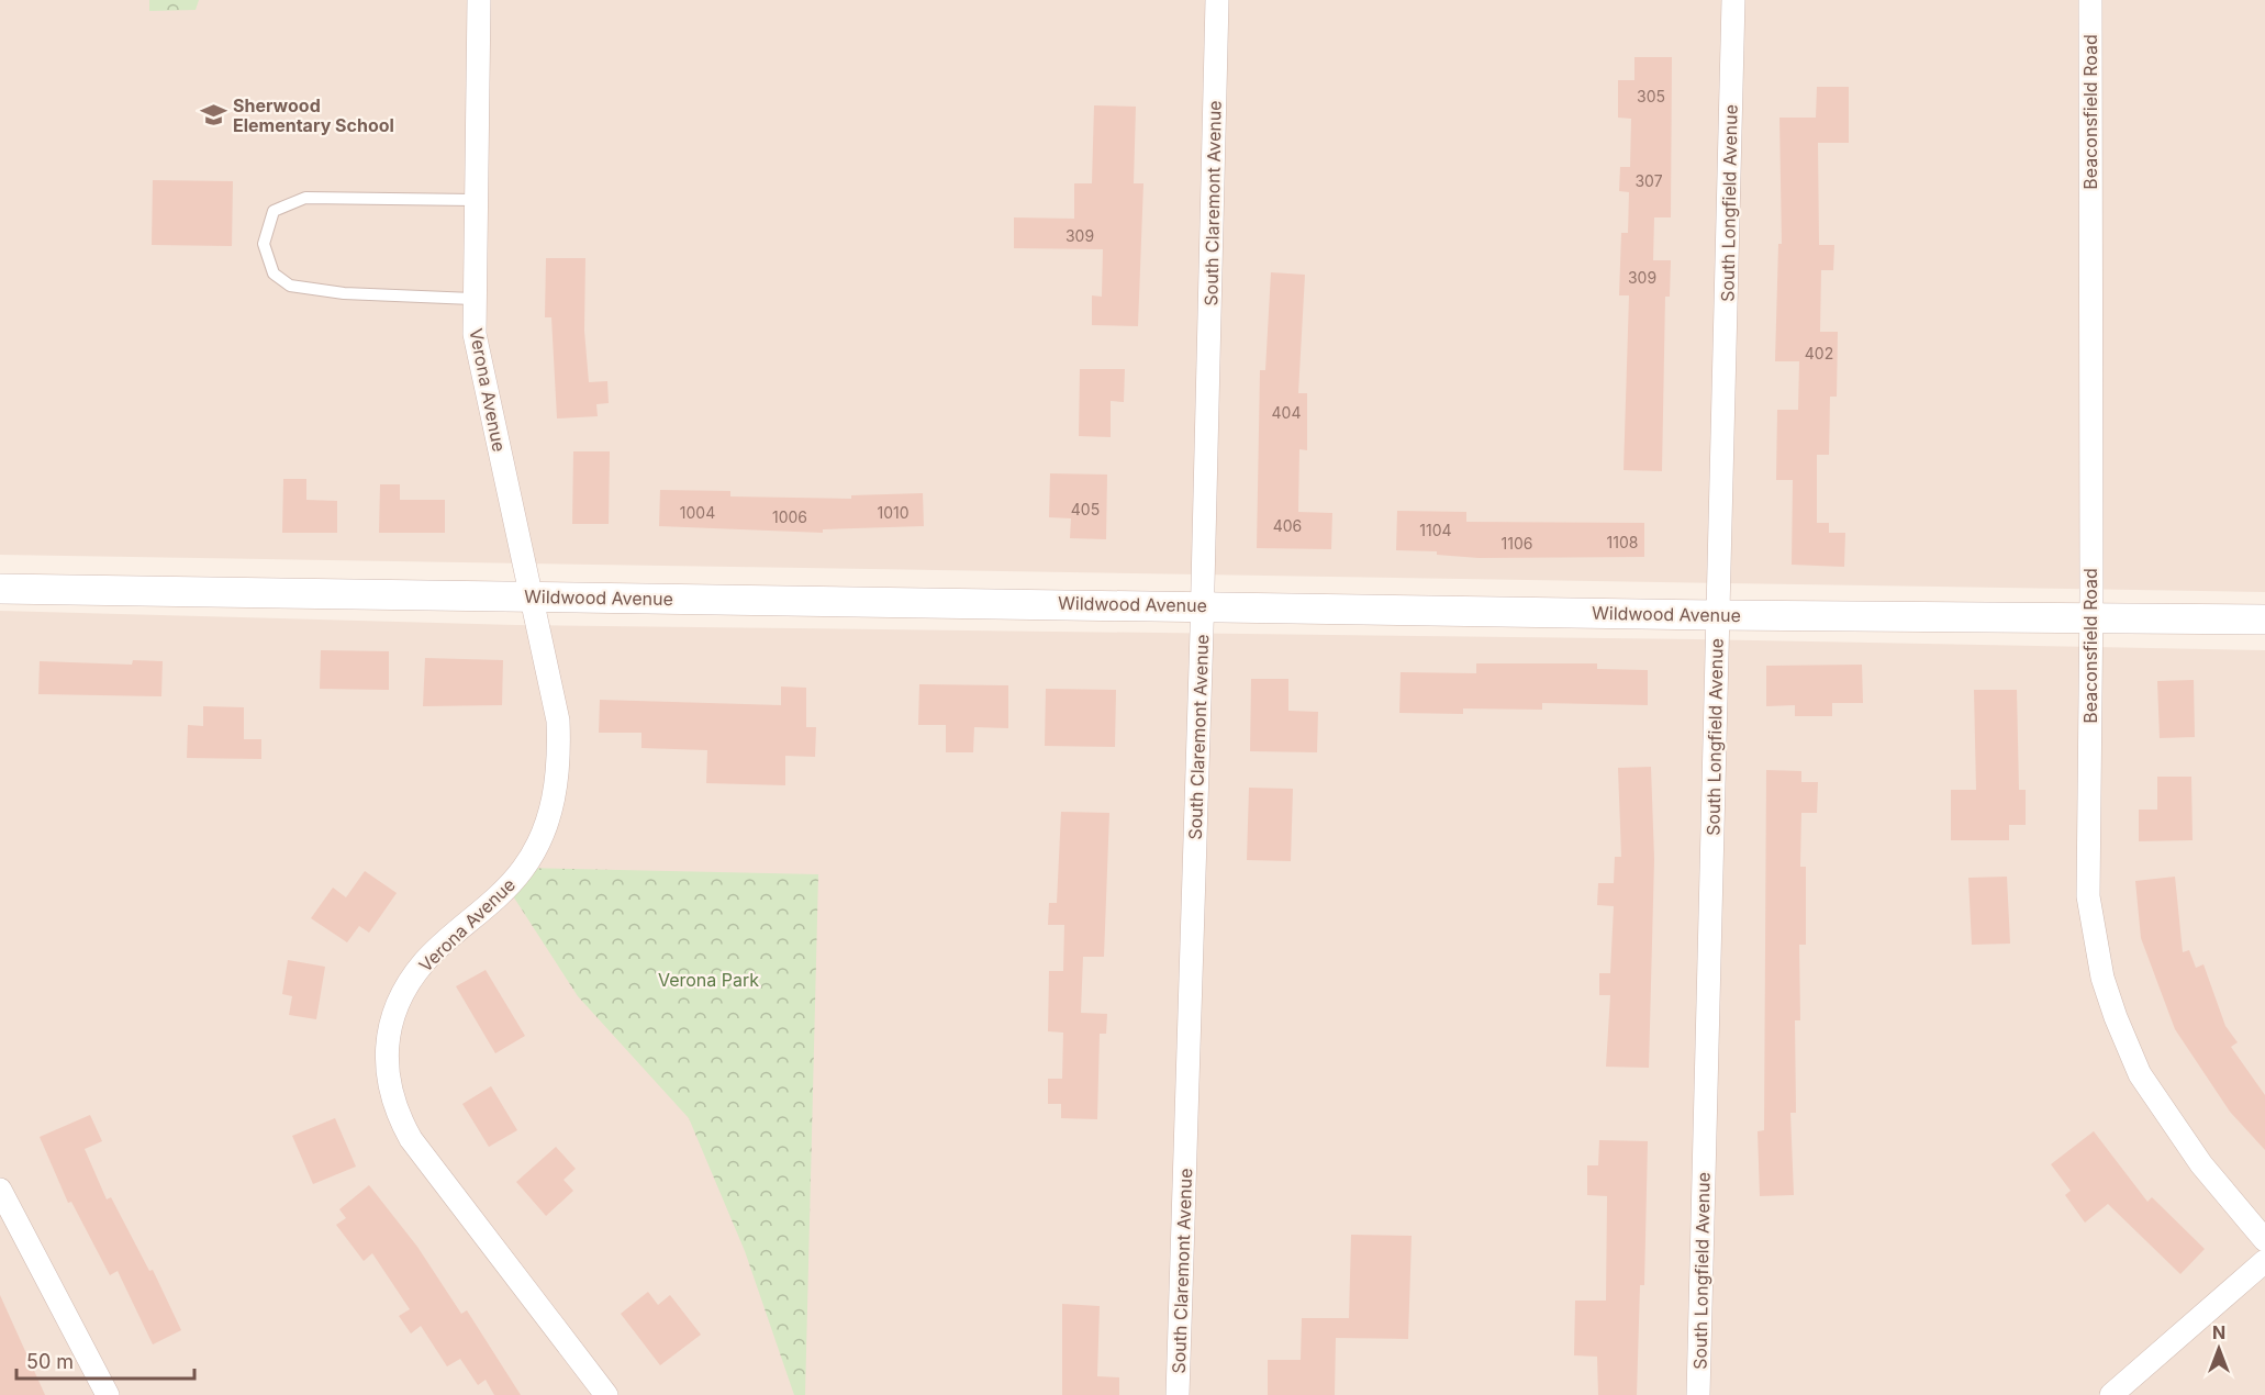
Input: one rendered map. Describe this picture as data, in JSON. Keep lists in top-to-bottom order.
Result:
{
  "streets": {
    "street": [
      "Beaconsfield Road",
      "South Claremont Avenue",
      "South Longfield Avenue",
      "Verona Avenue",
      "Wildwood Avenue"
    ]
  },
  "crossings": [
    ["Beaconsfield Road", "Wildwood Avenue"],
    ["South Claremont Avenue", "Wildwood Avenue"],
    ["South Longfield Avenue", "Wildwood Avenue"],
    ["Verona Avenue", "Wildwood Avenue"]
  ],
  "parks": ["Verona Park"],
  "places": {
    "school or university": ["Sherwood Elementary School"]
  },
  "house_numbers": [
    "305",
    "307",
    "309",
    "309",
    "402",
    "404",
    "405",
    "1004",
    "1010",
    "1006",
    "406",
    "1104",
    "1108",
    "1106"
  ],
  "scale_bar": "50 m",
  "north": "top"
}
